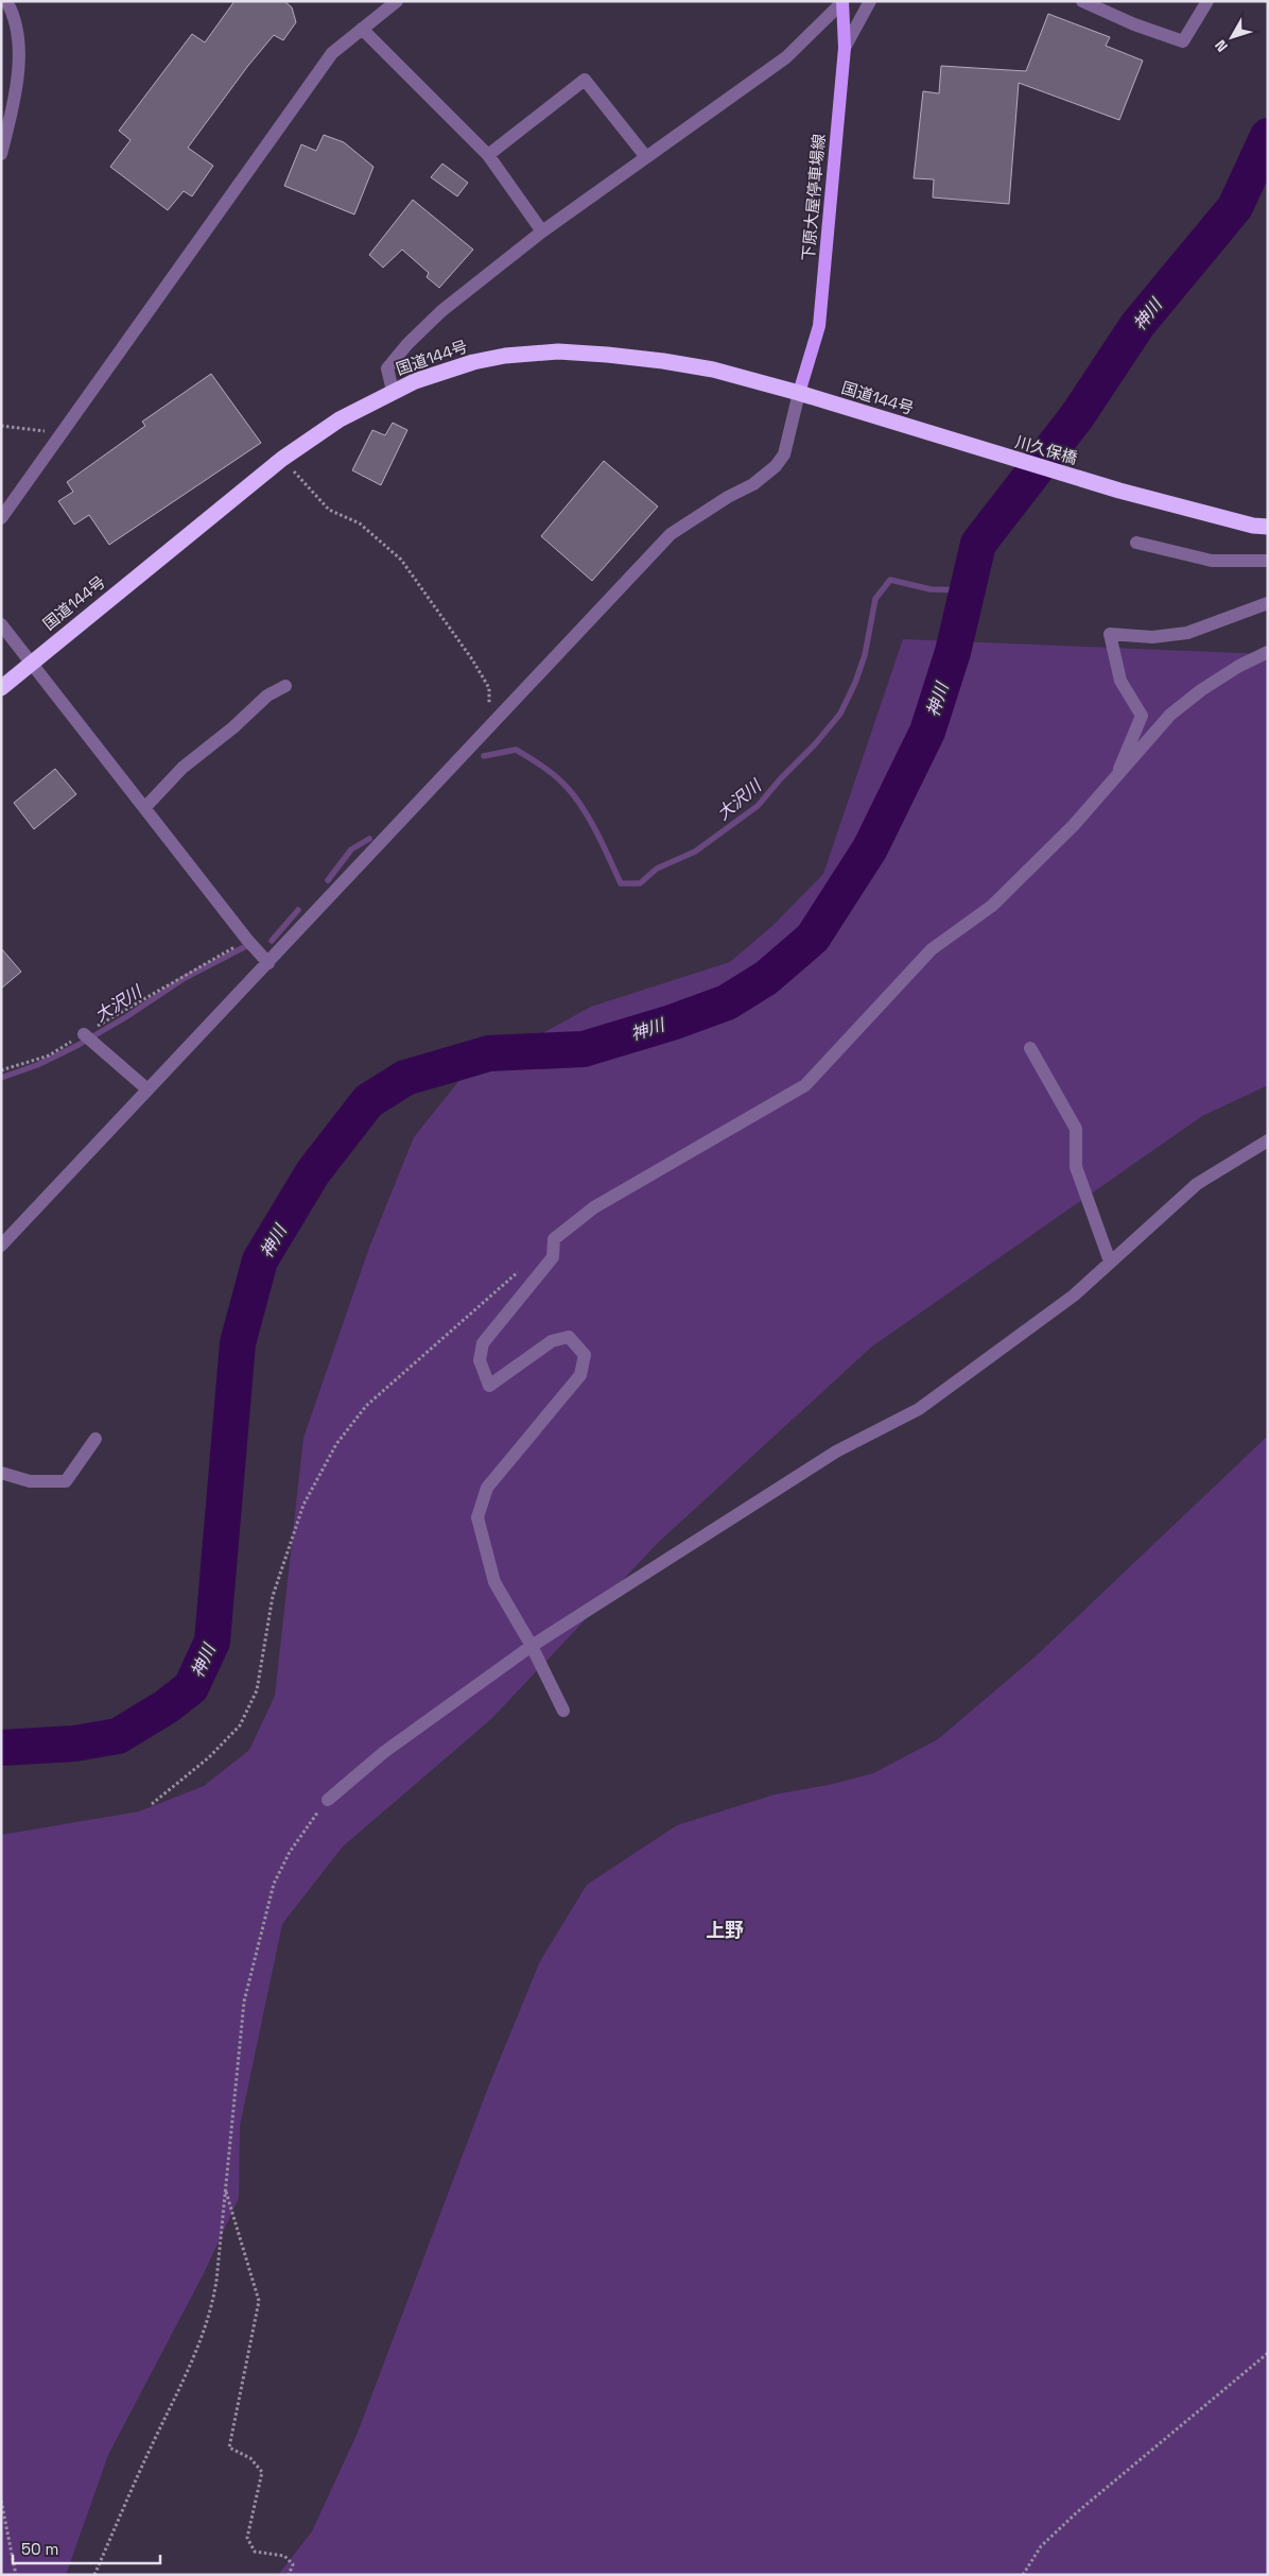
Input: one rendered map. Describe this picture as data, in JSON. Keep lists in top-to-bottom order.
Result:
{
  "streets": {
    "highway": ["国道144号", "川久保橋"],
    "main road": ["下原大屋停車場線"]
  },
  "crossings": [
    ["下原大屋停車場線", "国道144号"],
    ["国道144号", "川久保橋"]
  ],
  "districts": ["上野"],
  "water": ["神川", "大沢川"],
  "scale_bar": "50 m",
  "north": "bottom left"
}
